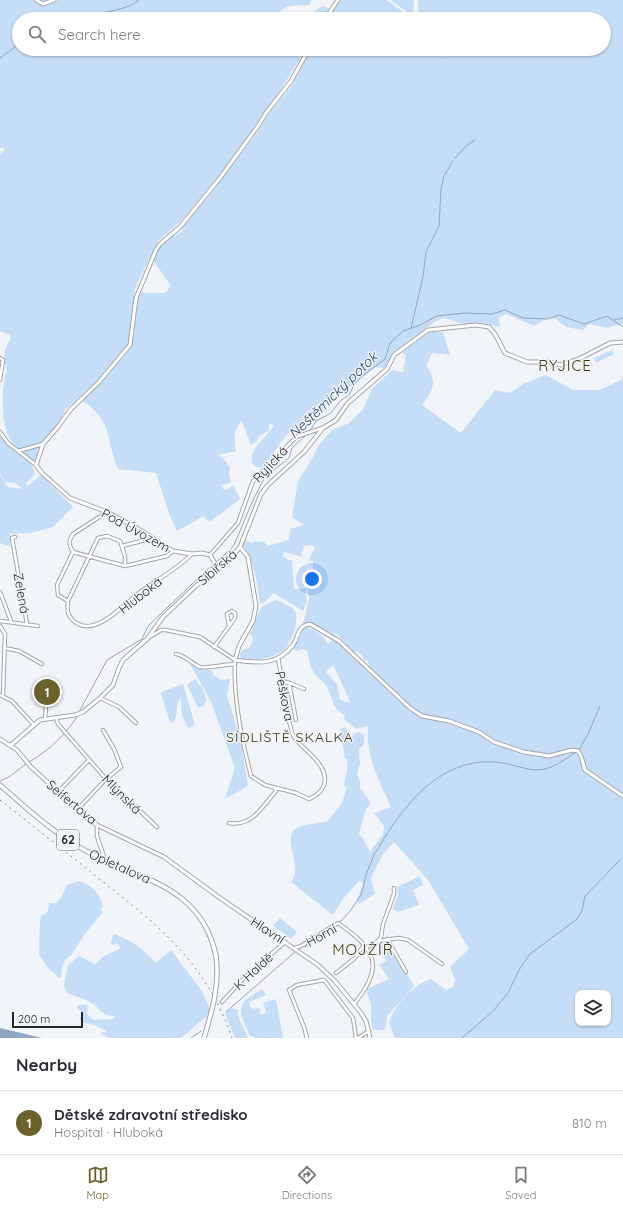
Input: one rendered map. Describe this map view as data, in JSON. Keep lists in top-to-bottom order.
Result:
{
  "streets": {
    "main road": ["62", "Opletalova"],
    "street": [
      "Ryjická",
      "Pod Úvozem",
      "Sibiřská",
      "Zelená",
      "Hluboká",
      "Peškova",
      "Mlýnská",
      "Seifertova",
      "Hlavní",
      "Horní",
      "K Haldě"
    ]
  },
  "crossings": [
    ["Ryjická", "Pod Úvozem"],
    ["Ryjická", "Sibiřská"],
    ["Pod Úvozem", "Hluboká"],
    ["Sibiřská", "Mlýnská"],
    ["Sibiřská", "Seifertova"],
    ["Seifertova", "Hlavní"],
    ["Hlavní", "Horní"],
    ["Hlavní", "K Haldě"]
  ],
  "districts": ["RYJICE", "SÍDLIŠTĚ SKALKA", "MOJŽÍŘ"],
  "water": ["Neštěmický potok"],
  "scale_bar": "200 m",
  "page": {
    "search": "Search here",
    "pins": "1",
    "scale": "200 m",
    "heading": "Nearby",
    "list": [
      {
        "mark": "1",
        "name": "Dětské zdravotní středisko",
        "note": "Hospital · Hluboká",
        "value": "810 m"
      }
    ],
    "nav": ["Map", "Directions", "Saved"]
  }
}
